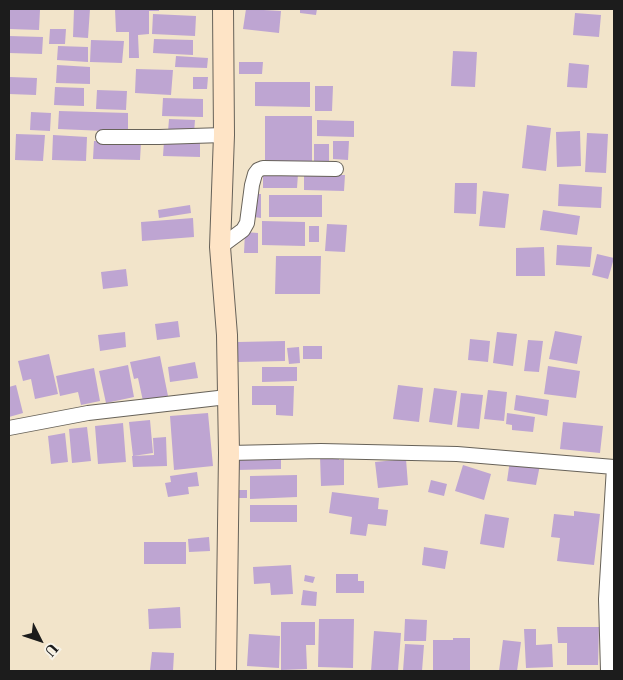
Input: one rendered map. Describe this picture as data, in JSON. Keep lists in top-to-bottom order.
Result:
{
  "north": "bottom right"
}
